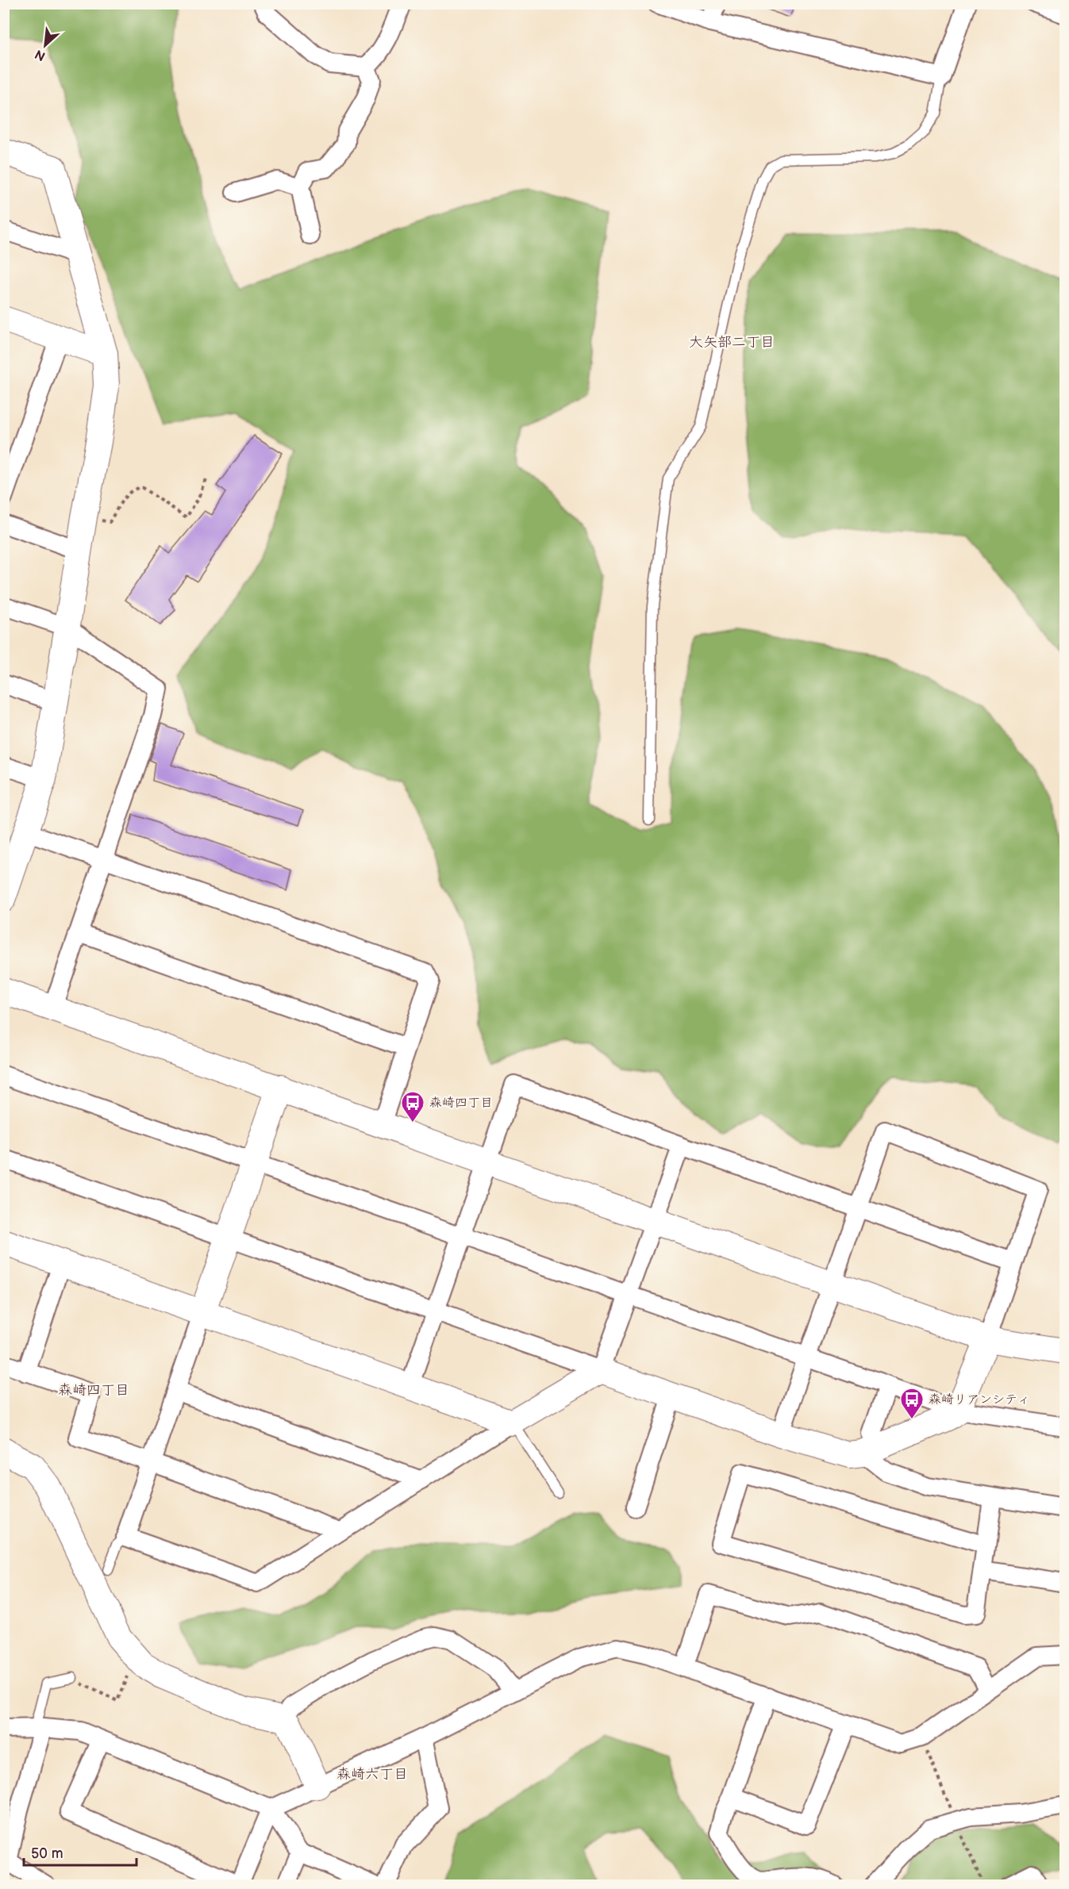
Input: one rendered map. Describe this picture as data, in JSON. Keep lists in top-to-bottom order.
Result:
{
  "districts": ["大矢部二丁目", "森崎四丁目", "森崎六丁目"],
  "places": {
    "bus stop": ["森崎四丁目", "森崎リアンシティ"]
  },
  "scale_bar": "50 m",
  "north": "bottom left"
}
